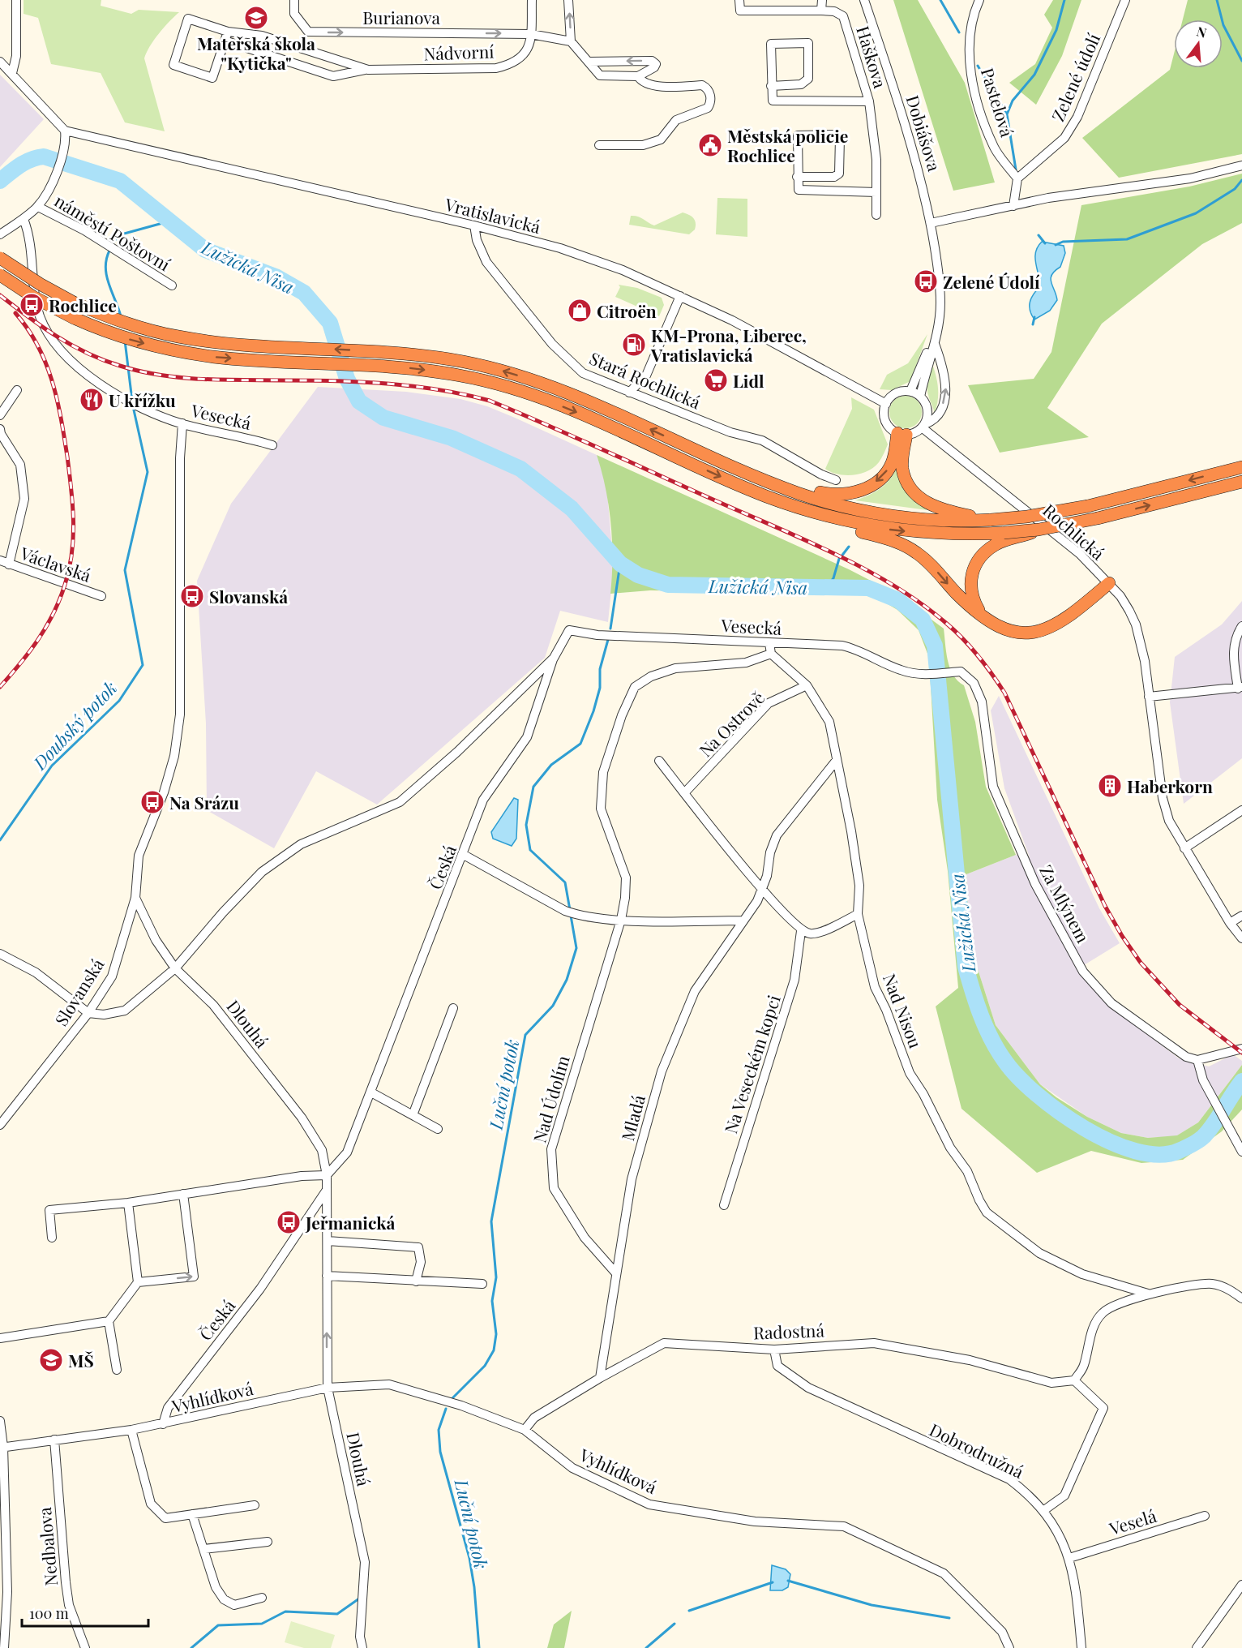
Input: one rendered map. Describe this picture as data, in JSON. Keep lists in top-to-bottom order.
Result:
{
  "streets": {
    "street": [
      "Burianova",
      "Nádvorní",
      "Haškova",
      "Zelené údolí",
      "Pastelová",
      "Dobiášova",
      "Vratislavická",
      "náměstí Poštovní",
      "Stará Rochlická",
      "Vesecká",
      "Rochlická",
      "Václavská",
      "Na Ostrově",
      "Česká",
      "Za Mlýnem",
      "Slovanská",
      "Nad Nisou",
      "Dlouhá",
      "Na Veseckém kopci",
      "Nad Údolím",
      "Mladá",
      "Radostná",
      "Vyhlídková",
      "Dobrodružná",
      "Veselá",
      "Nedbalova"
    ]
  },
  "crossings": [
    ["Burianova", "Nádvorní"],
    ["Zelené údolí", "Pastelová"],
    ["Dobiášova", "Vratislavická"],
    ["Dobiášova", "Rochlická"],
    ["Vratislavická", "náměstí Poštovní"],
    ["Vratislavická", "Stará Rochlická"],
    ["Vratislavická", "Rochlická"],
    ["náměstí Poštovní", "Vesecká"],
    ["Vesecká", "Česká"],
    ["Vesecká", "Za Mlýnem"],
    ["Vesecká", "Slovanská"],
    ["Na Ostrově", "Nad Nisou"],
    ["Česká", "Dlouhá"],
    ["Česká", "Vyhlídková"],
    ["Slovanská", "Dlouhá"],
    ["Nad Nisou", "Nad Údolím"],
    ["Nad Nisou", "Radostná"],
    ["Dlouhá", "Vyhlídková"],
    ["Nad Údolím", "Mladá"],
    ["Mladá", "Radostná"],
    ["Radostná", "Vyhlídková"],
    ["Radostná", "Dobrodružná"],
    ["Dobrodružná", "Veselá"]
  ],
  "one_way": ["Burianova"],
  "water": ["Lužická Nisa", "Doubský potok", "Luční potok"],
  "places": {
    "school or university": ["Mateřská škola \"Kytička\"", "MŠ"],
    "public building": ["Městská policie Rochlice"],
    "bus stop": [
      "Zelené Údolí",
      "Rochlice",
      "Slovanská",
      "Na Srázu",
      "Jeřmanická"
    ],
    "shop": ["Citroën"],
    "fuel station": ["KM-Prona, Liberec, Vratislavická"],
    "supermarket": ["Lidl"],
    "restaurant": ["U křížku"],
    "building": ["Haberkorn"]
  },
  "scale_bar": "100 m",
  "north": "top"
}
